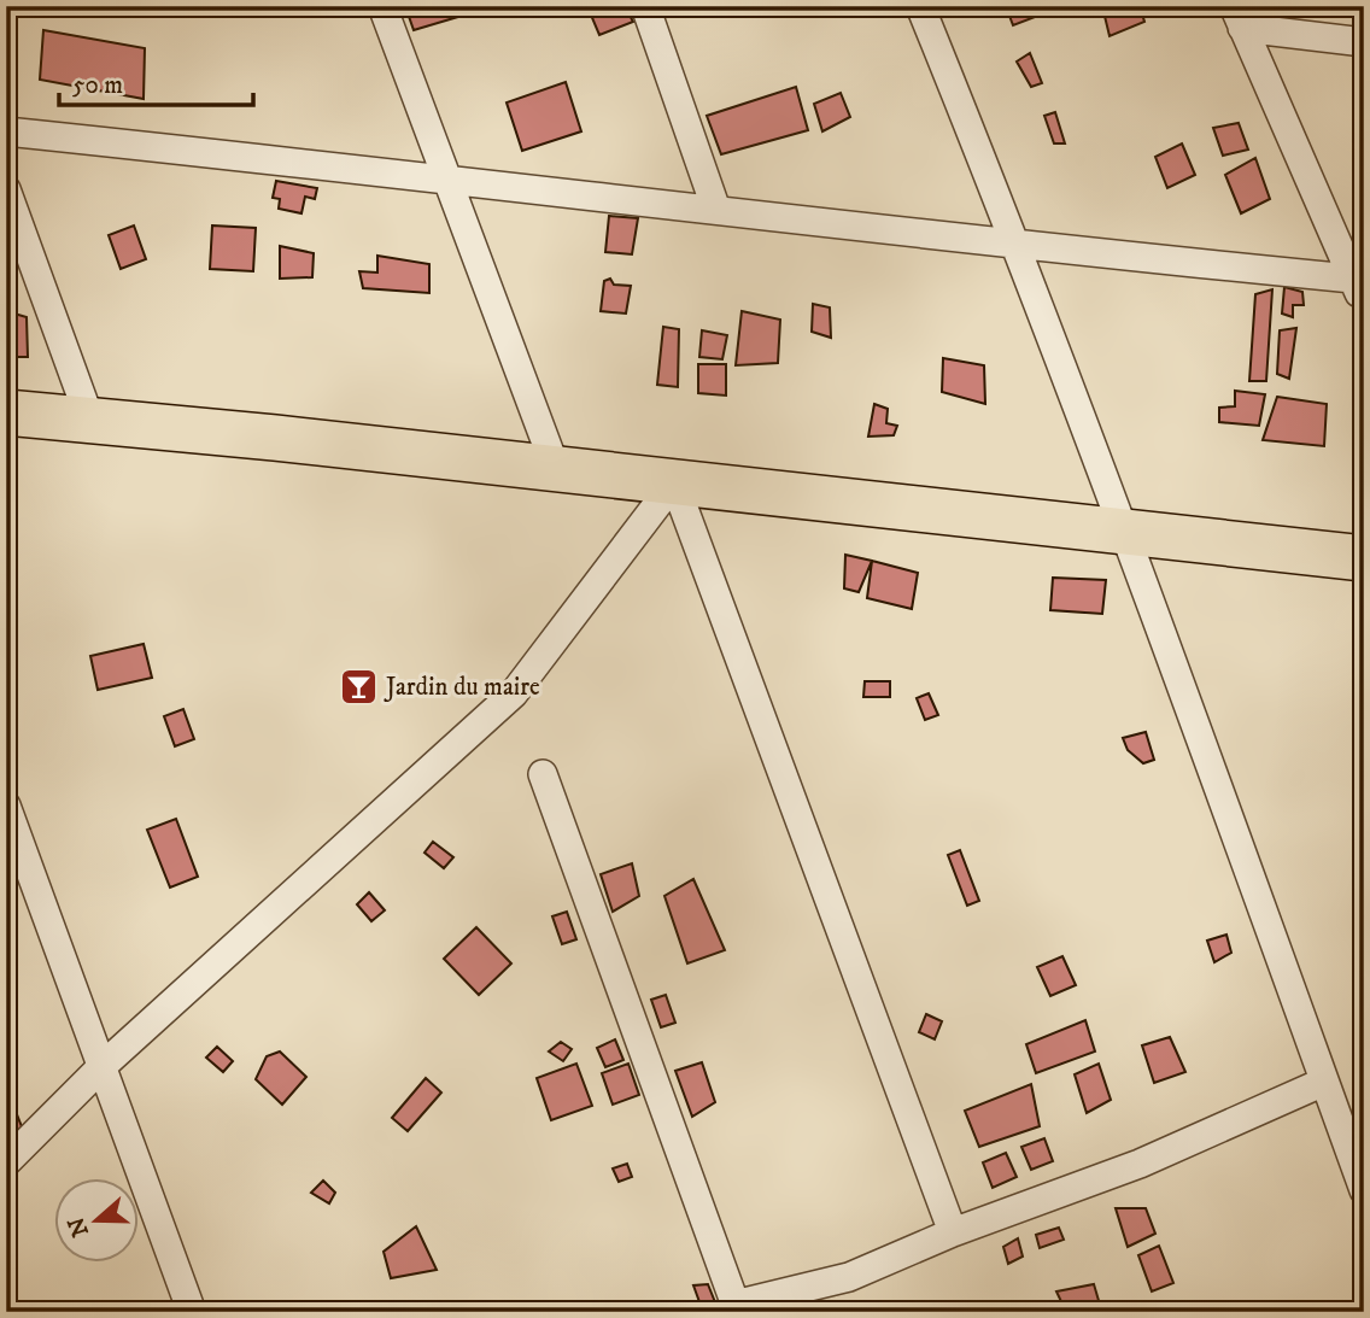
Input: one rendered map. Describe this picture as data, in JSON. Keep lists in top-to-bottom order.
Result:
{
  "places": {
    "bar": ["Jardin du maire"]
  },
  "scale_bar": "50 m",
  "north": "left"
}
